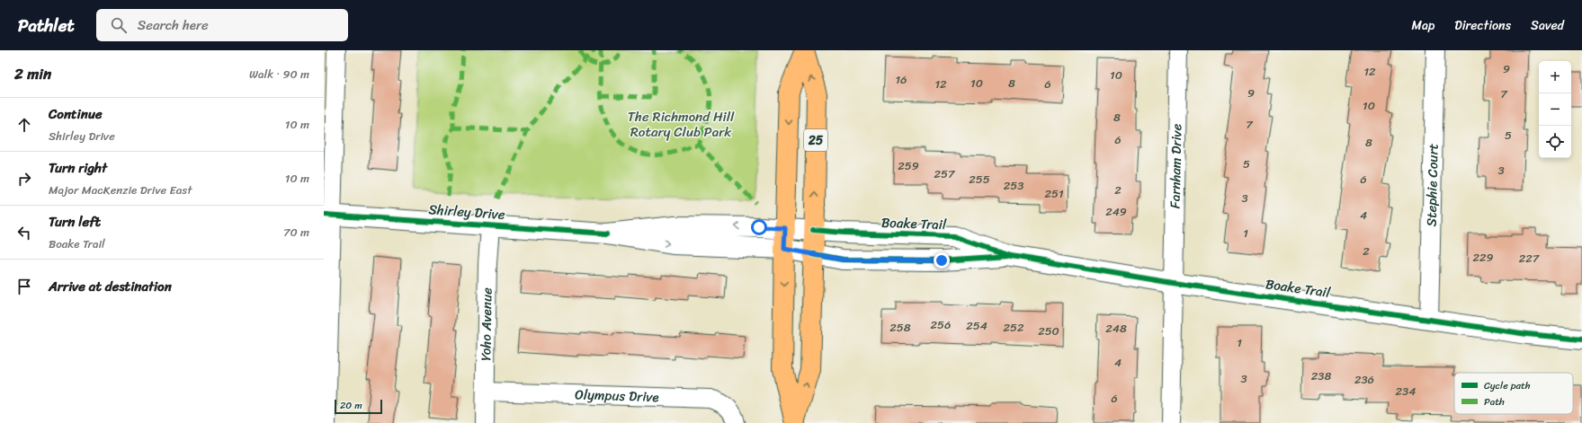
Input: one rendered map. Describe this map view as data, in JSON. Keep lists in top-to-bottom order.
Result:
{
  "streets": {
    "main road": ["25"],
    "street": [
      "Farnham Drive",
      "Stephie Court",
      "Shirley Drive",
      "Boake Trail",
      "Yoho Avenue",
      "Olympus Drive"
    ]
  },
  "crossings": [
    ["25", "Shirley Drive"],
    ["25", "Boake Trail"],
    ["Farnham Drive", "Boake Trail"],
    ["Stephie Court", "Boake Trail"],
    ["Shirley Drive", "Boake Trail"],
    ["Shirley Drive", "Yoho Avenue"],
    ["Yoho Avenue", "Olympus Drive"]
  ],
  "parks": ["The Richmond Hill Rotary Club Park"],
  "house_numbers": [
    "9",
    "12",
    "10",
    "16",
    "10",
    "8",
    "12",
    "6",
    "9",
    "7",
    "10",
    "8",
    "7",
    "5",
    "6",
    "8",
    "5",
    "259",
    "3",
    "257",
    "255",
    "6",
    "253",
    "2",
    "251",
    "3",
    "249",
    "4",
    "1",
    "2",
    "229",
    "227",
    "256",
    "254",
    "258",
    "252",
    "248",
    "250",
    "1",
    "4",
    "238",
    "3",
    "236",
    "234",
    "6"
  ],
  "legend": ["Cycle path", "Path"],
  "scale_bar": "20 m",
  "page": {
    "header": "Pathlet",
    "search": "Search here",
    "nav": ["Map", "Directions", "Saved"],
    "heading": ["2 min", "Walk · 90 m"],
    "map_buttons": ["+", "−"],
    "list": [
      ["Continue", "Shirley Drive", "10 m"],
      ["Turn right", "Major MacKenzie Drive East", "10 m"],
      ["Turn left", "Boake Trail", "70 m"],
      "Arrive at destination"
    ],
    "scale": "20 m"
  }
}
